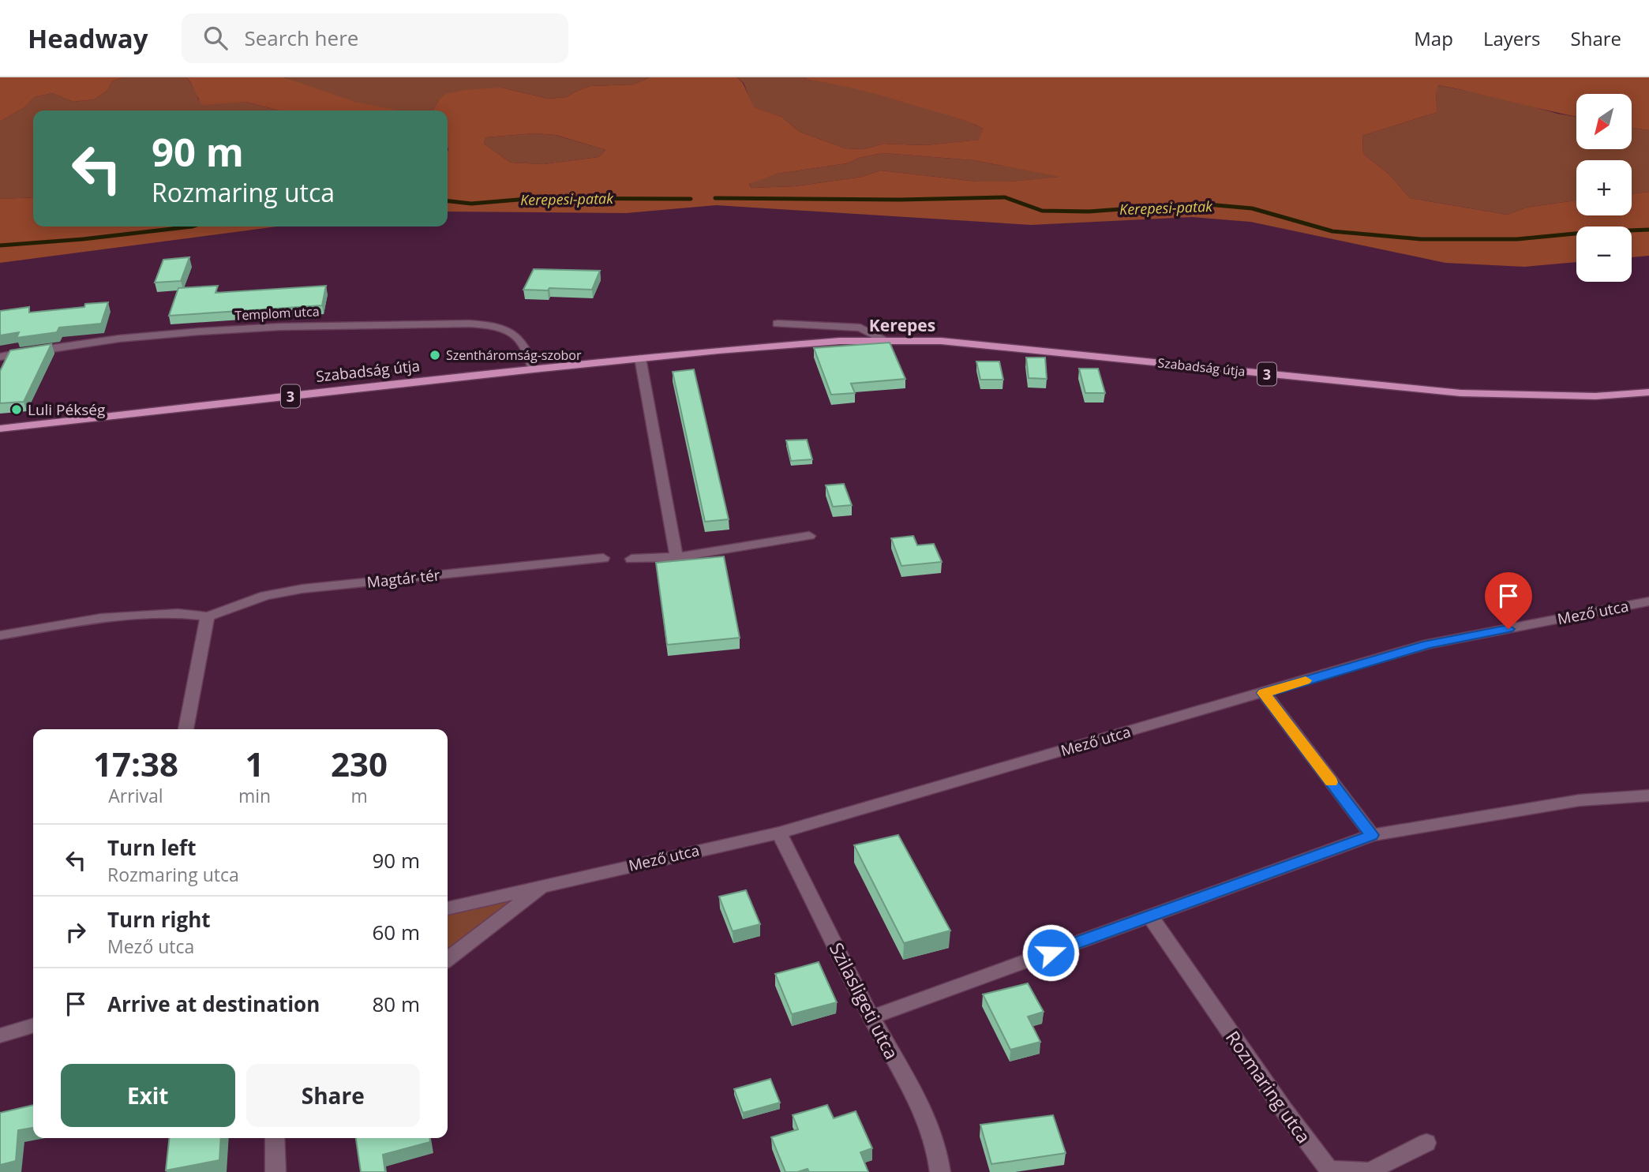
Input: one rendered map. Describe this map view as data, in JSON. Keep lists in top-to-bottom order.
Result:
{
  "streets": {
    "main road": ["Szabadság útja", "3"],
    "street": [
      "Templom utca",
      "Magtár tér",
      "Mező utca",
      "Szilasligeti utca",
      "Rozmaring utca"
    ]
  },
  "crossings": [
    ["Templom utca", "Szabadság útja"],
    ["Mező utca", "Szilasligeti utca"]
  ],
  "districts": ["Kerepes"],
  "water": ["Kerepesi-patak"],
  "places": ["Szentháromság-szobor", "Luli Pékség"],
  "north": "bottom left",
  "page": {
    "header": "Headway",
    "search": "Search here",
    "nav": ["Map", "Layers", "Share"],
    "map_buttons": ["+", "−"],
    "turn": ["90 m", "Rozmaring utca"],
    "eta": [
      "17:38",
      "Arrival",
      "1",
      "min",
      "230",
      "m"
    ],
    "list": [
      {
        "name": "Turn left",
        "note": "Rozmaring utca",
        "value": "90 m"
      },
      {
        "name": "Turn right",
        "note": "Mező utca",
        "value": "60 m"
      },
      {
        "name": "Arrive at destination",
        "value": "80 m"
      }
    ],
    "buttons": ["Exit", "Share"]
  }
}
